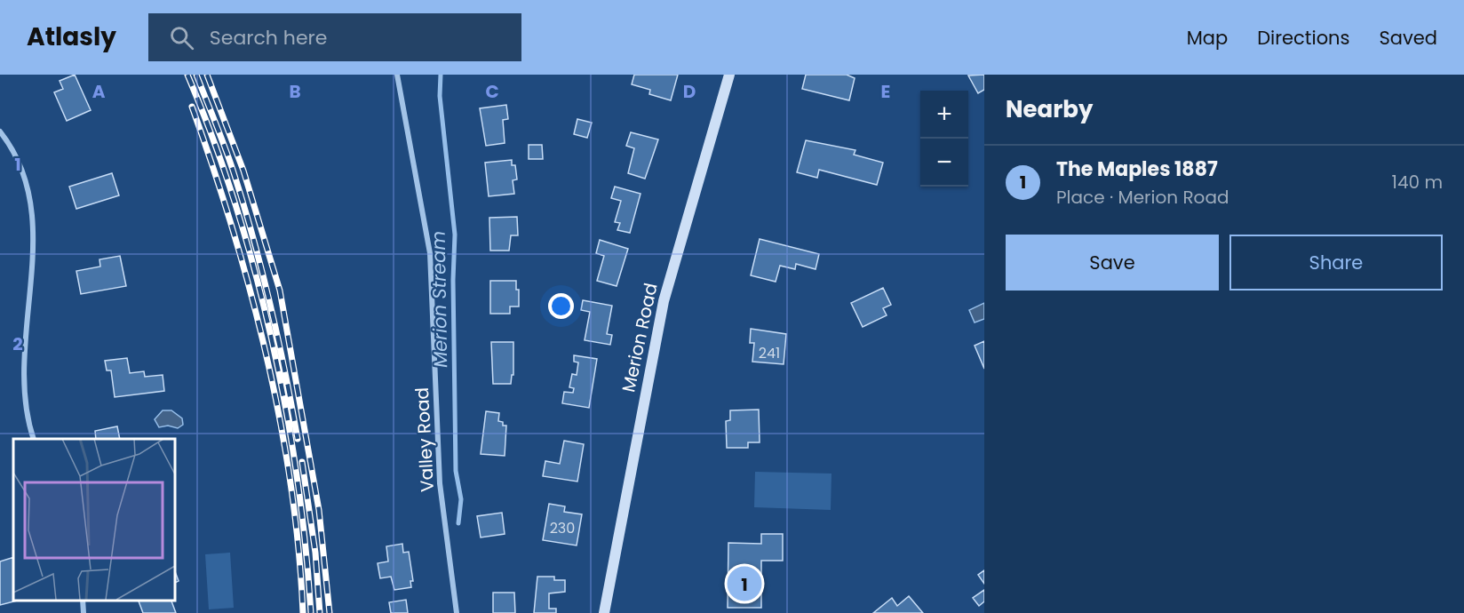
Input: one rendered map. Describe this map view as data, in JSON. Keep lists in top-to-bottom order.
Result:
{
  "streets": {
    "street": ["Merion Road", "Valley Road"]
  },
  "water": ["Merion Stream"],
  "house_numbers": ["241", "230"],
  "page": {
    "header": "Atlasly",
    "search": "Search here",
    "nav": ["Map", "Directions", "Saved"],
    "heading": "Nearby",
    "map_buttons": ["+", "−"],
    "list": [
      {
        "mark": "1",
        "name": "The Maples 1887",
        "note": "Place · Merion Road",
        "value": "140 m"
      }
    ],
    "buttons": ["Save", "Share"],
    "pins": "1"
  },
  "grid": {
    "columns": [
      "A",
      "B",
      "C",
      "D",
      "E"
    ],
    "rows": ["1", "2"]
  }
}
